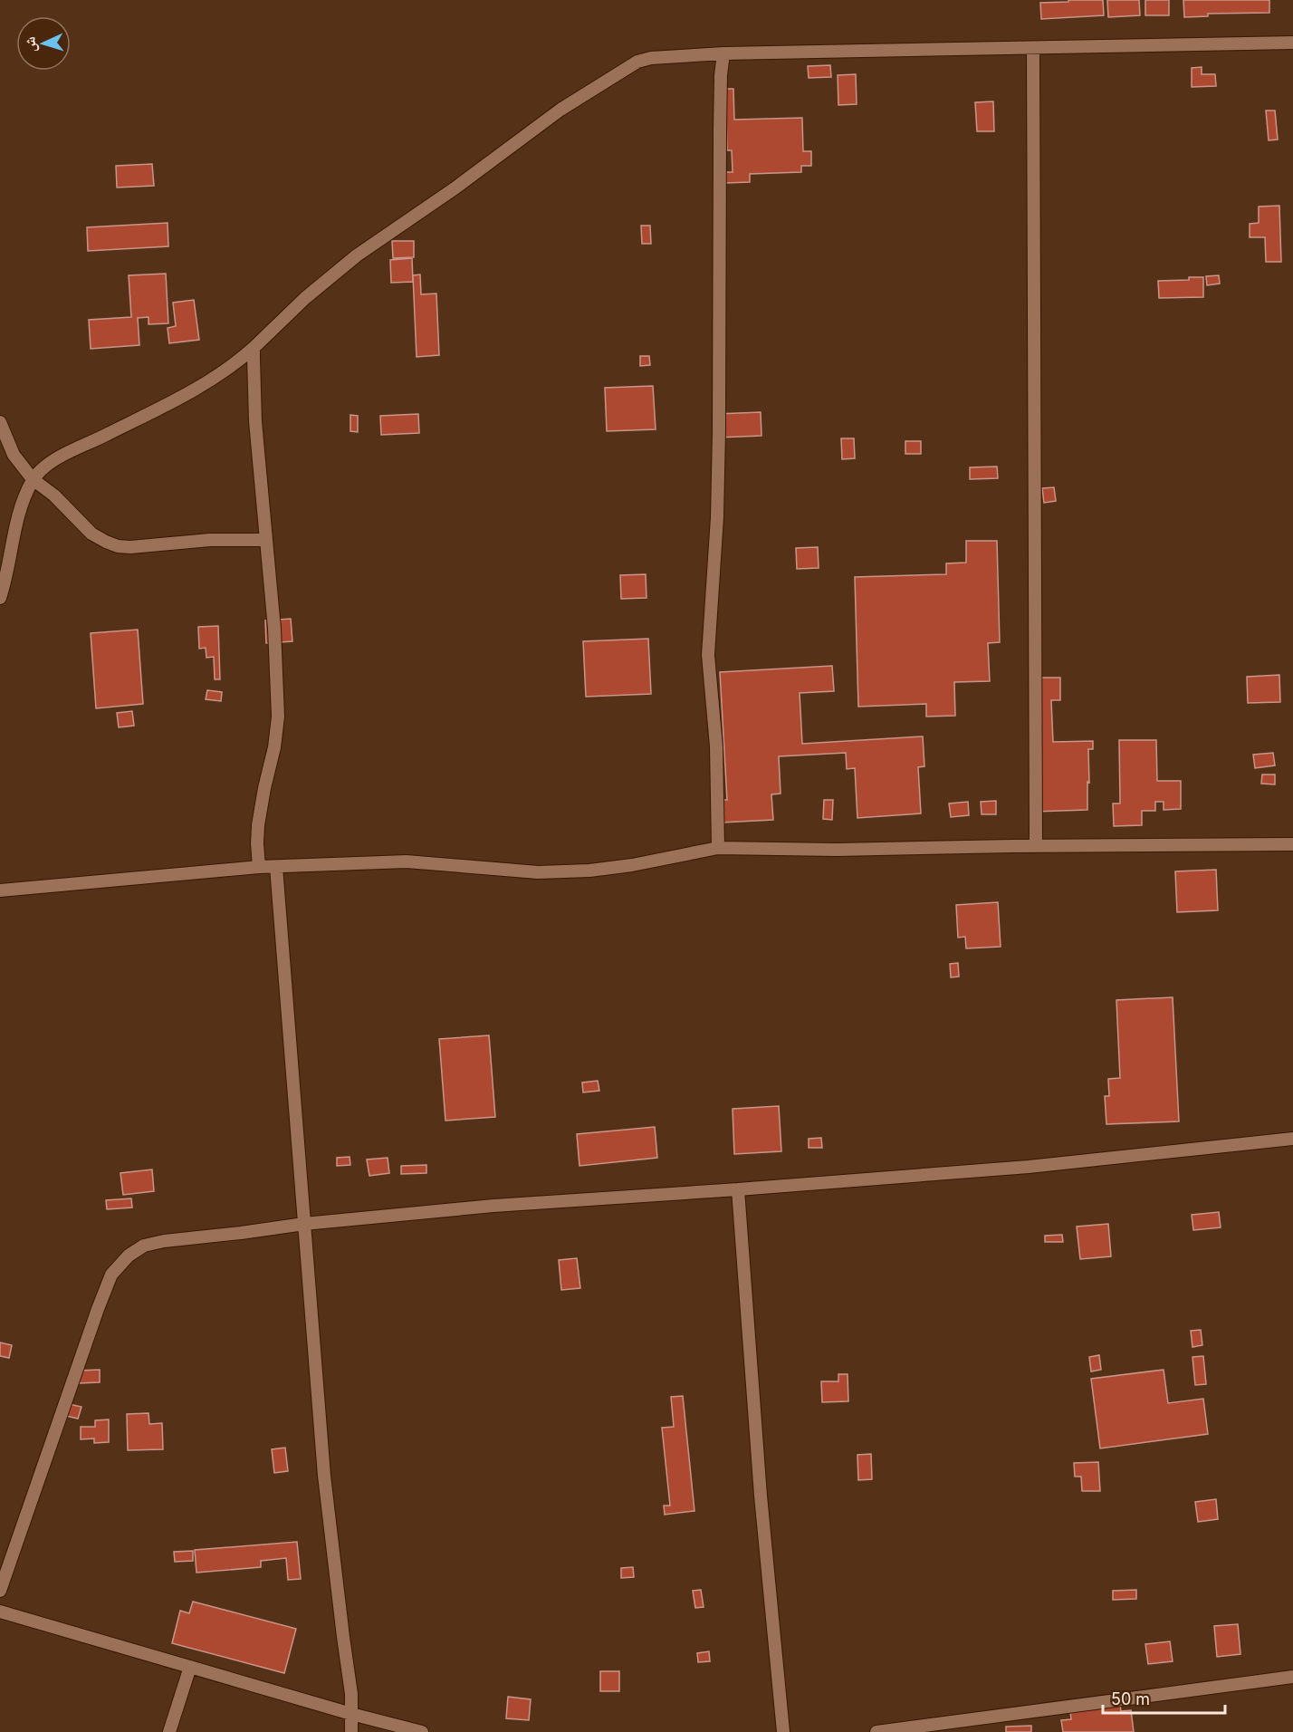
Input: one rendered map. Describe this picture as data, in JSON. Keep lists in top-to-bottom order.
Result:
{
  "scale_bar": "50 m",
  "north": "left"
}
